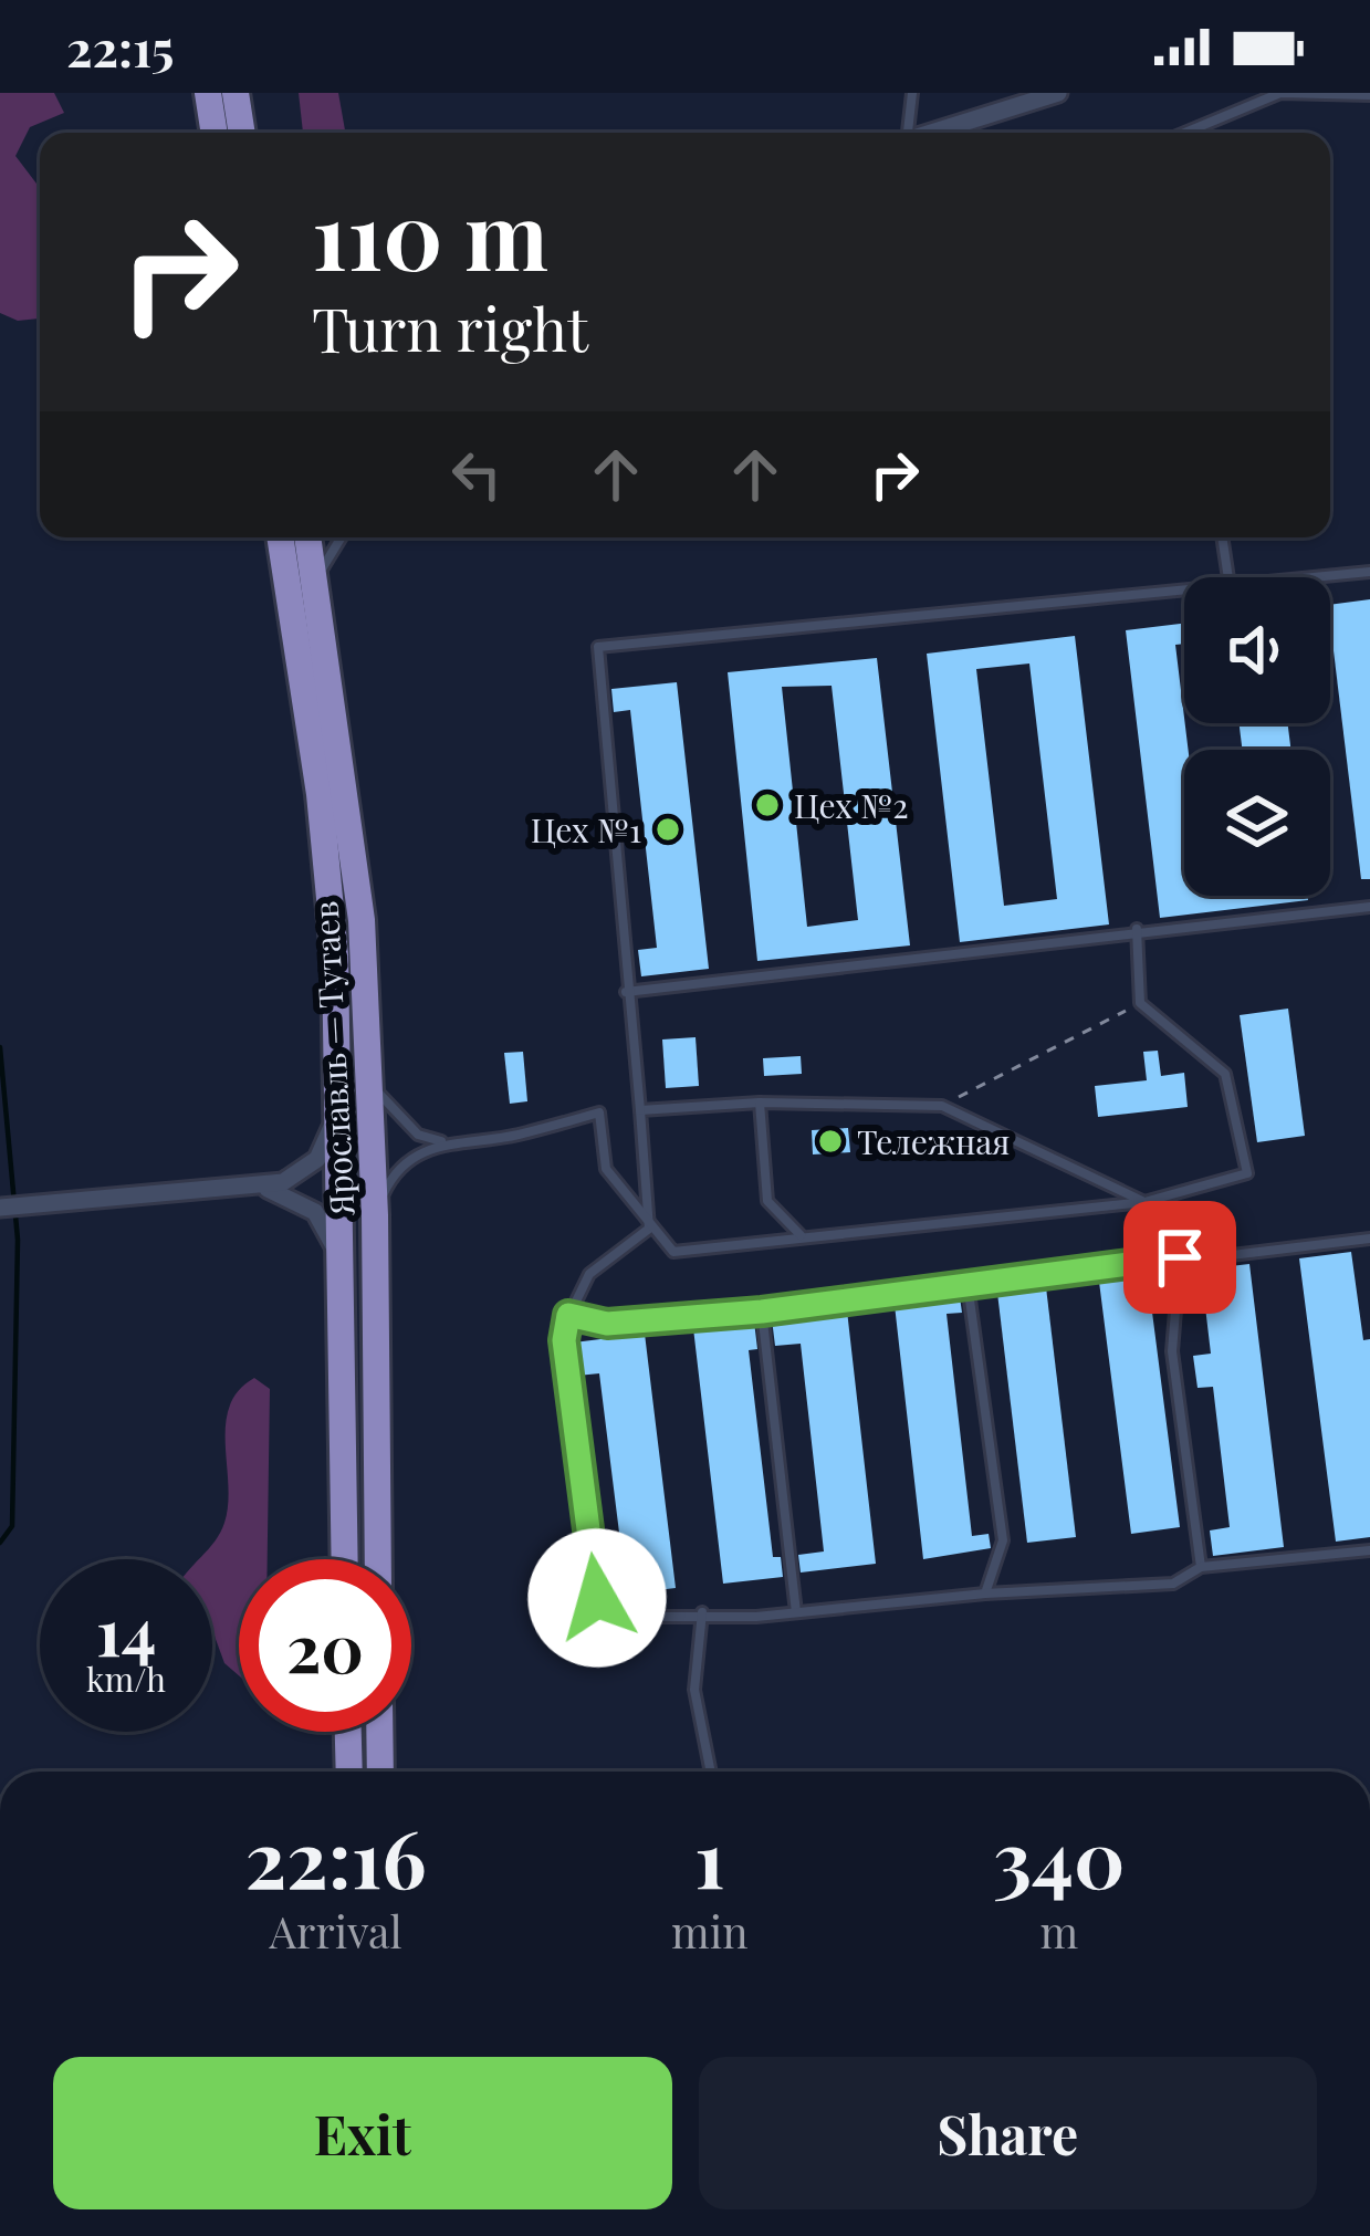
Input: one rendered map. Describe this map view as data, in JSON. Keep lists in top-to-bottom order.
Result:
{
  "streets": {
    "main road": ["Ярославль — Тутаев"]
  },
  "places": ["Цех №2", "Цех №1", "Тележная"],
  "page": {
    "status": "22:15",
    "turn": ["110 m", "Turn right"],
    "speed": "14 km/h",
    "limit": "20",
    "eta": [
      "22:16",
      "Arrival",
      "1",
      "min",
      "340",
      "m"
    ],
    "buttons": ["Exit", "Share"]
  }
}
